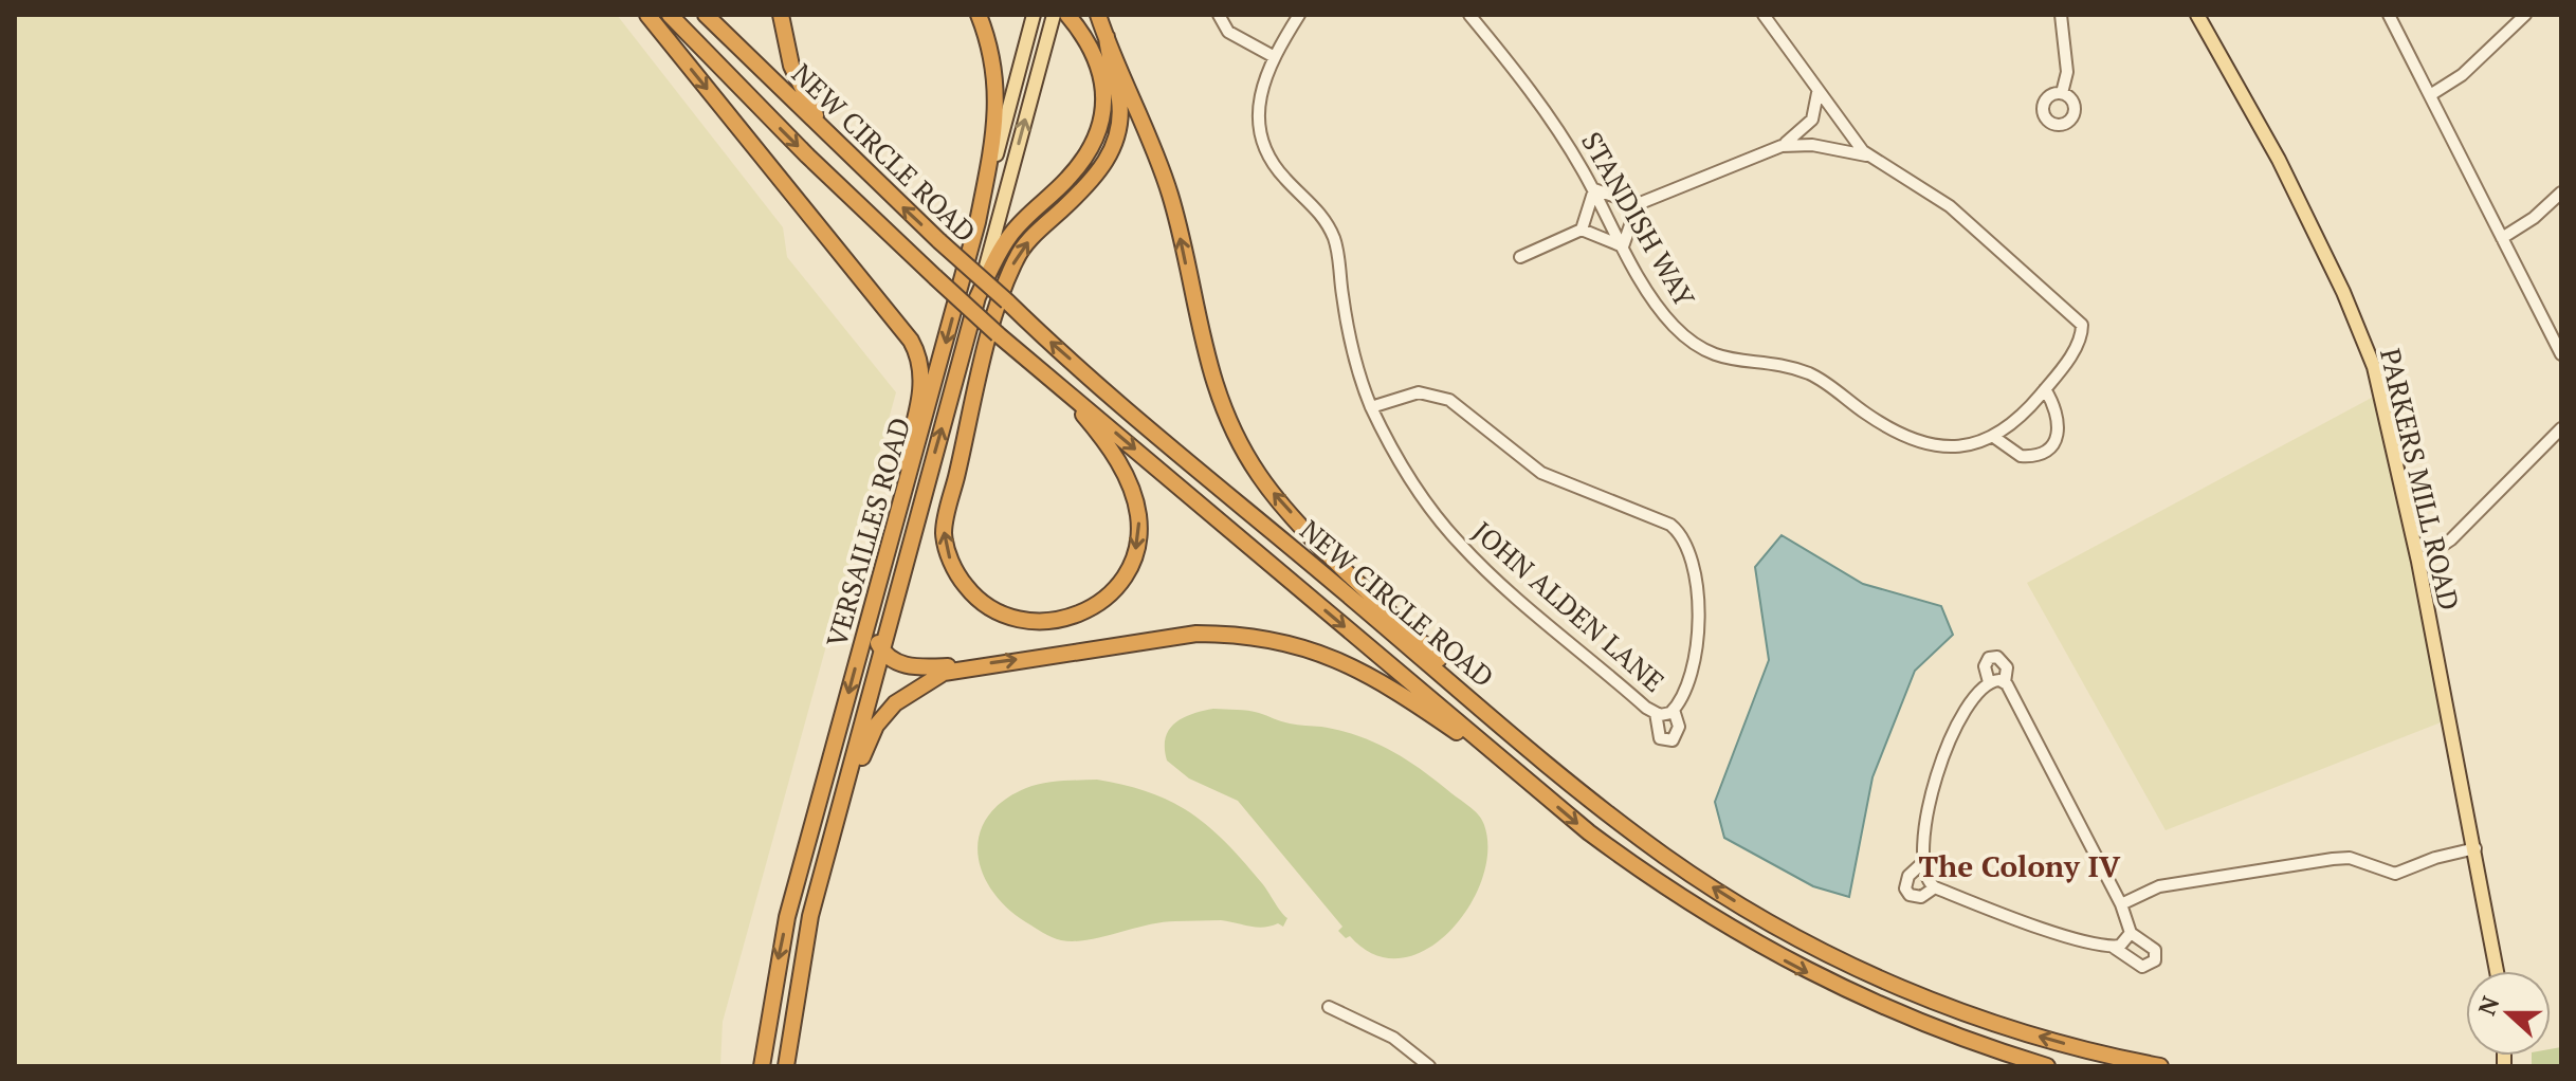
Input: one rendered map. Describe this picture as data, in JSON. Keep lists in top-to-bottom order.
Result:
{
  "streets": {
    "highway": ["NEW CIRCLE ROAD", "VERSAILLES ROAD"],
    "main road": ["PARKERS MILL ROAD"],
    "street": ["STANDISH WAY", "JOHN ALDEN LANE"]
  },
  "districts": ["The Colony IV"],
  "north": "left"
}
